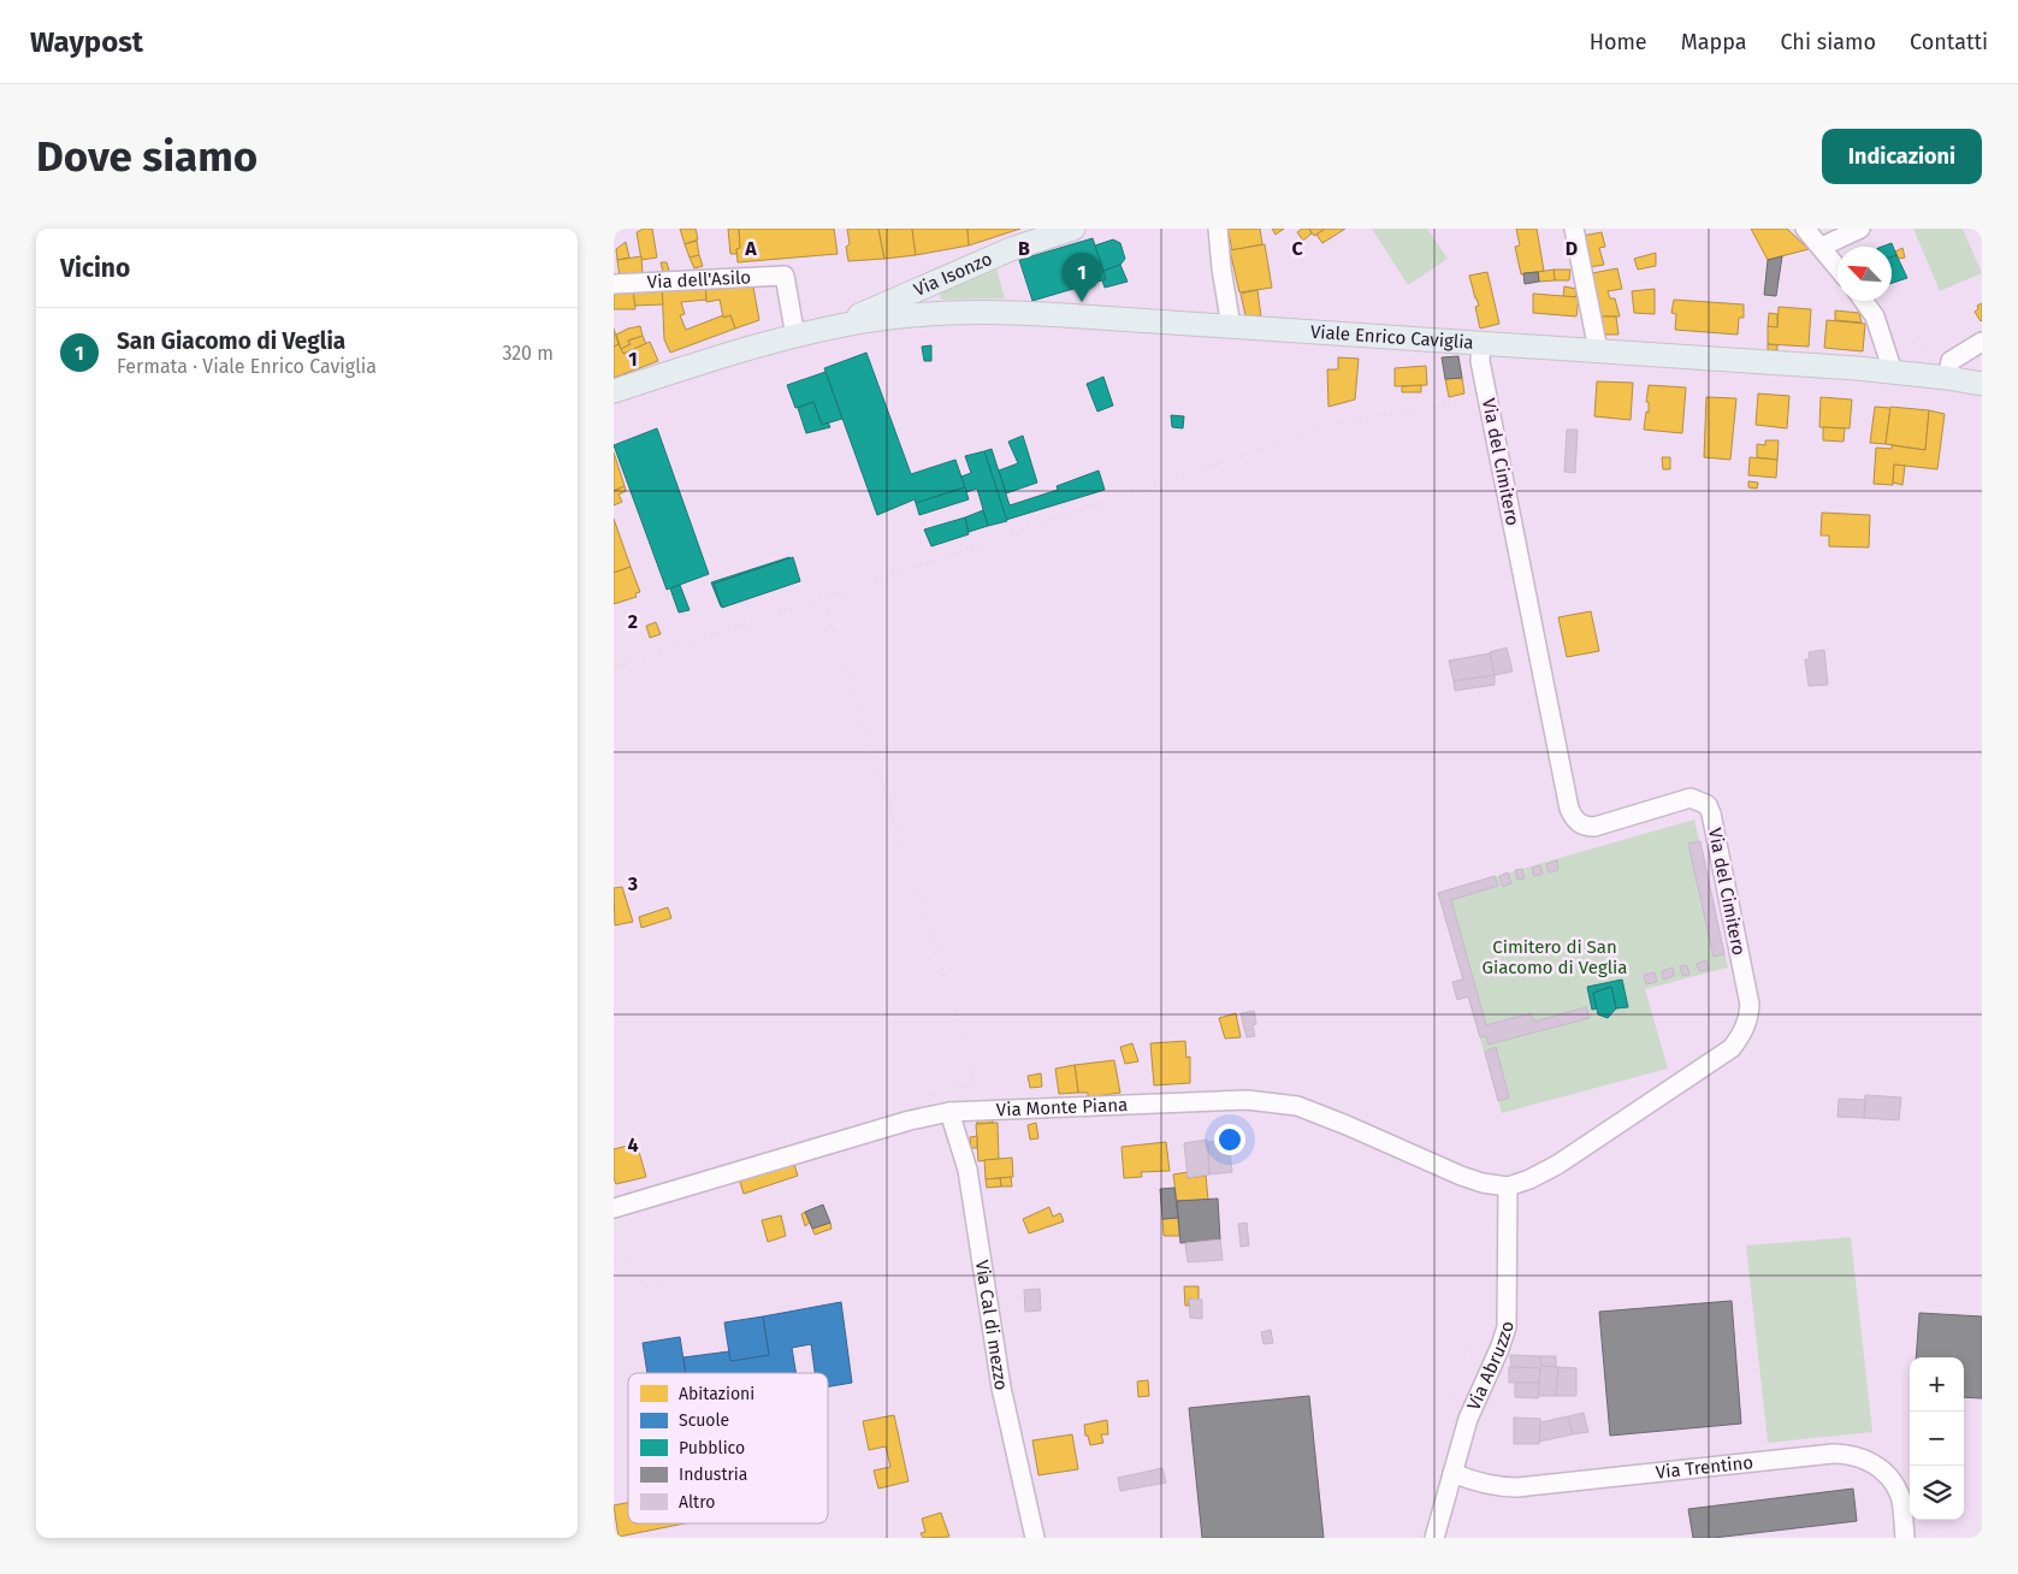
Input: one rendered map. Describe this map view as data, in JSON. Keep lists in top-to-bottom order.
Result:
{
  "streets": {
    "main road": ["Via Isonzo", "Viale Enrico Caviglia"],
    "street": [
      "Via dell'Asilo",
      "Via del Cimitero",
      "Via Monte Piana",
      "Via Cal di mezzo",
      "Via Abruzzo",
      "Via Trentino"
    ]
  },
  "crossings": [
    ["Via Isonzo", "Viale Enrico Caviglia"],
    ["Viale Enrico Caviglia", "Via del Cimitero"],
    ["Via del Cimitero", "Via Monte Piana"],
    ["Via del Cimitero", "Via Abruzzo"],
    ["Via Monte Piana", "Via Cal di mezzo"],
    ["Via Monte Piana", "Via Abruzzo"],
    ["Via Abruzzo", "Via Trentino"]
  ],
  "parks": ["Cimitero di San Giacomo di Veglia"],
  "legend": [
    "Abitazioni",
    "Scuole",
    "Pubblico",
    "Industria",
    "Altro"
  ],
  "north": "top left",
  "page": {
    "header": "Waypost",
    "nav": [
      "Home",
      "Mappa",
      "Chi siamo",
      "Contatti"
    ],
    "buttons": "Indicazioni",
    "title": "Dove siamo",
    "heading": "Vicino",
    "pins": "1",
    "list": [
      {
        "mark": "1",
        "name": "San Giacomo di Veglia",
        "note": "Fermata · Viale Enrico Caviglia",
        "value": "320 m"
      }
    ],
    "map_buttons": ["+", "−"]
  },
  "grid": {
    "columns": [
      "A",
      "B",
      "C",
      "D"
    ],
    "rows": [
      "1",
      "2",
      "3",
      "4"
    ]
  }
}
